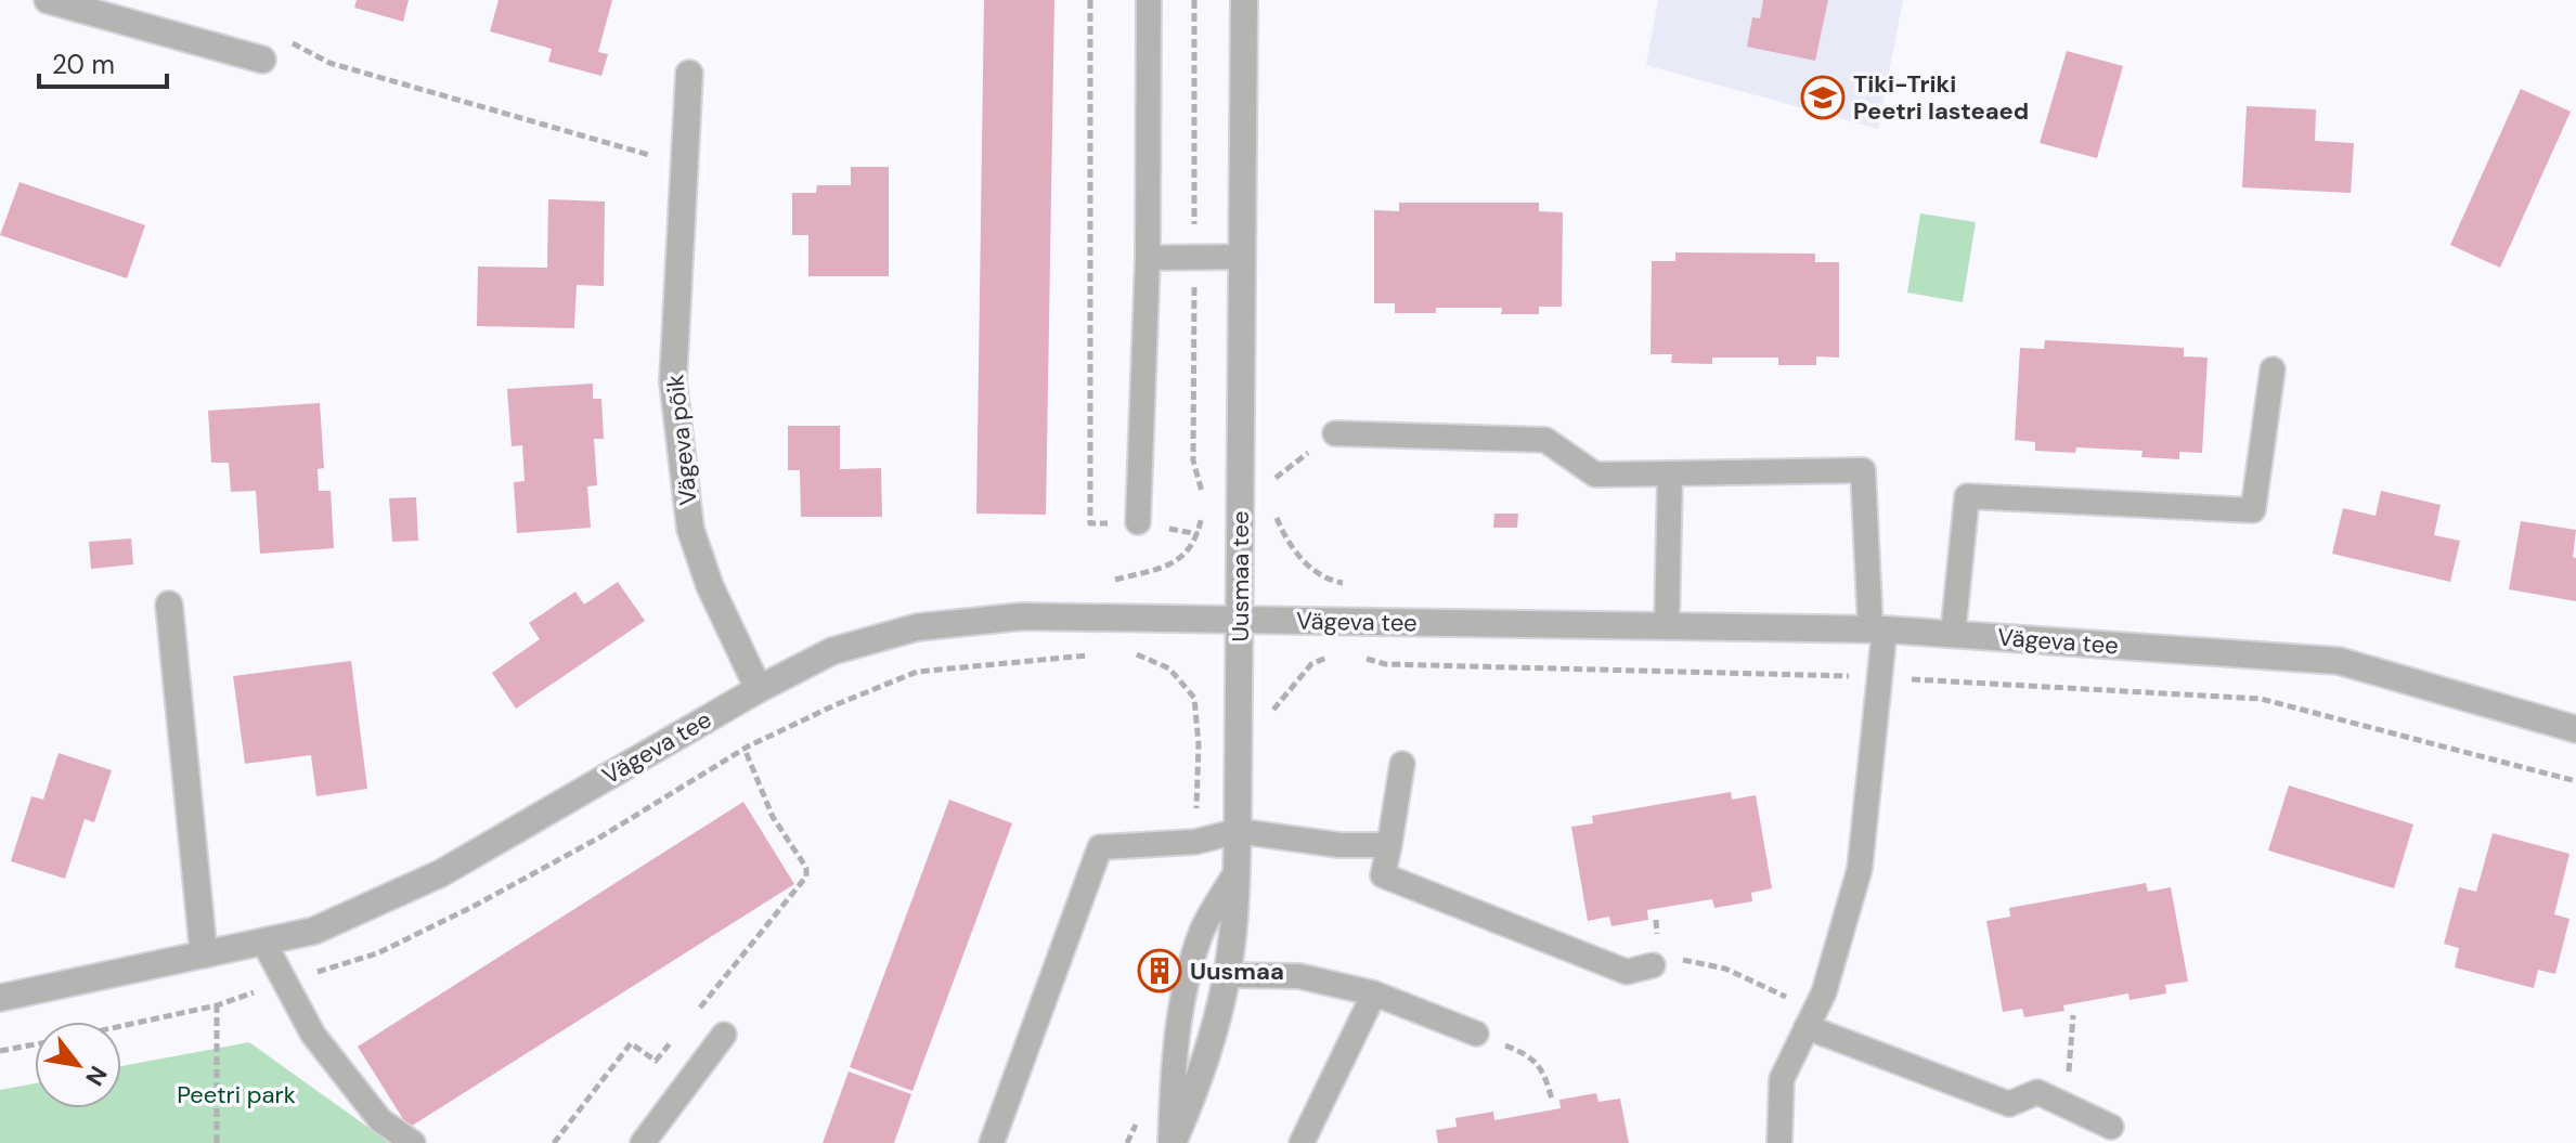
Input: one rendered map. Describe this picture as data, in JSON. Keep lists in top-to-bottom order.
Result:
{
  "streets": {
    "street": ["Vägeva põik", "Uusmaa tee", "Vägeva tee"]
  },
  "crossings": [
    ["Vägeva põik", "Vägeva tee"],
    ["Uusmaa tee", "Vägeva tee"]
  ],
  "parks": ["Peetri park"],
  "places": {
    "school or university": ["Tiki-Triki Peetri lasteaed"],
    "building": ["Uusmaa"]
  },
  "scale_bar": "20 m",
  "north": "bottom right"
}
